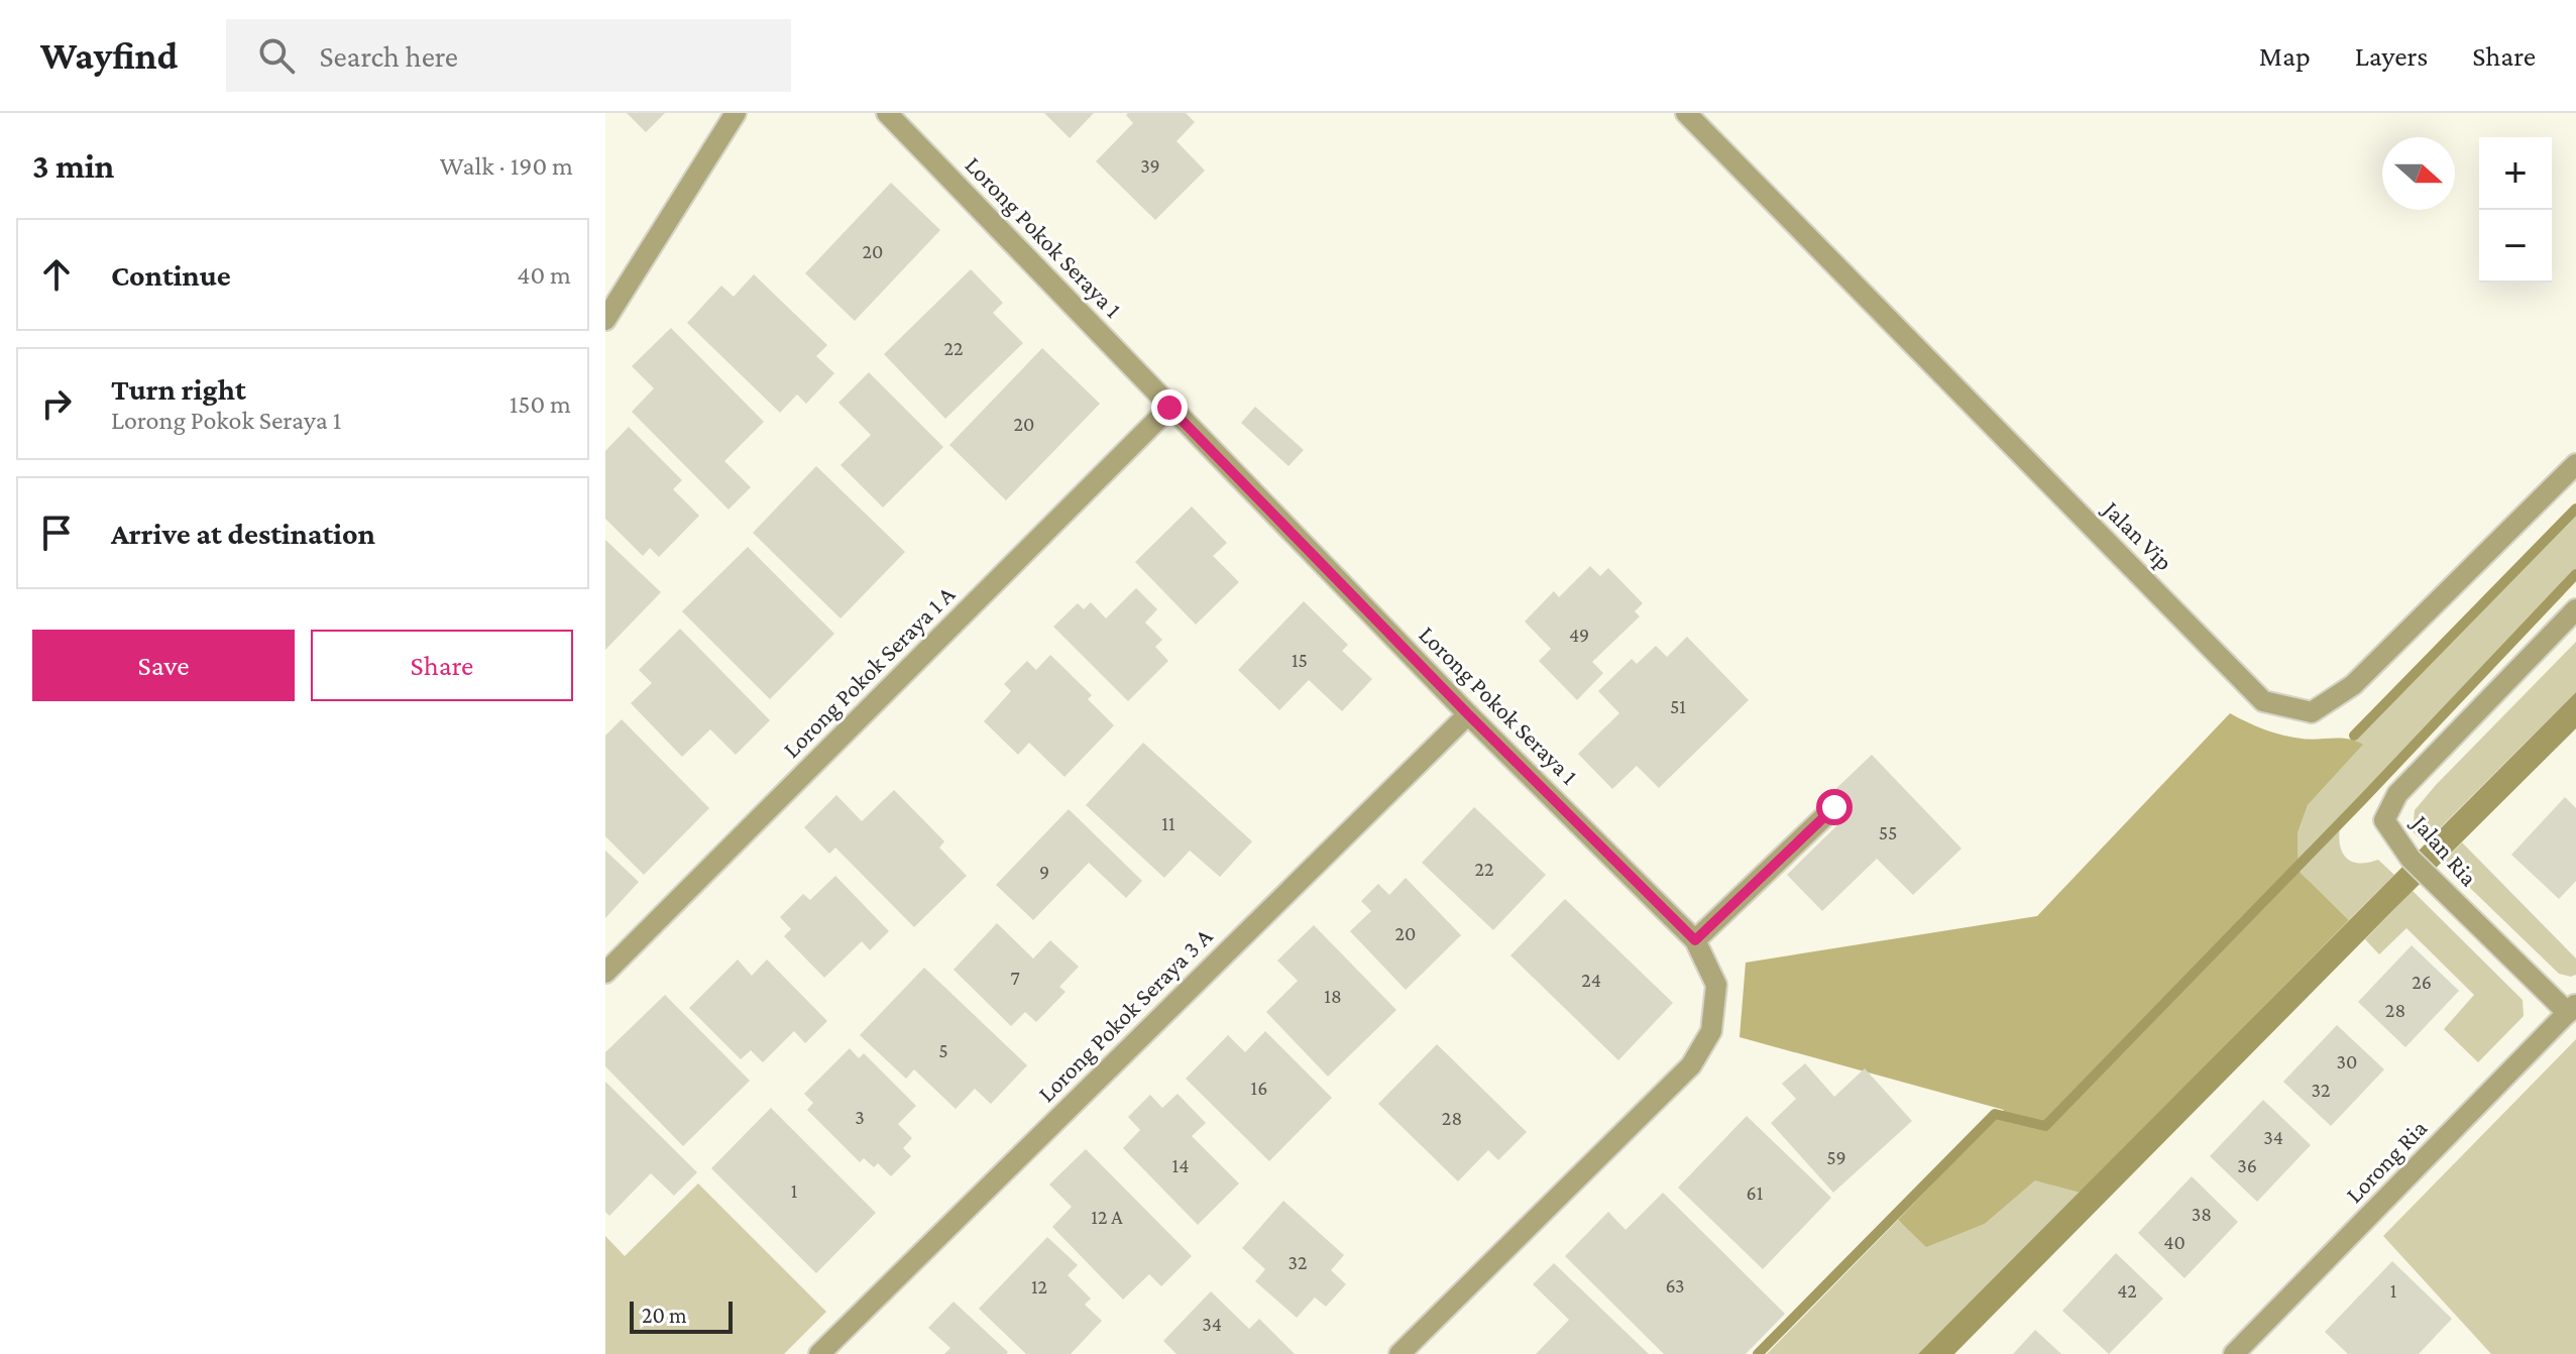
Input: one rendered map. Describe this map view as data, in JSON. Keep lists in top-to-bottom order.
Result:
{
  "streets": {
    "street": [
      "Lorong Pokok Seraya 1",
      "Jalan Vip",
      "Lorong Pokok Seraya 1 A",
      "Jalan Ria",
      "Lorong Pokok Seraya 3 A",
      "Lorong Ria"
    ]
  },
  "crossings": [
    ["Lorong Pokok Seraya 1", "Lorong Pokok Seraya 1 A"],
    ["Lorong Pokok Seraya 1", "Lorong Pokok Seraya 3 A"],
    ["Jalan Ria", "Lorong Ria"]
  ],
  "house_numbers": [
    "39",
    "20",
    "22",
    "20",
    "49",
    "15",
    "51",
    "11",
    "55",
    "22",
    "9",
    "20",
    "7",
    "24",
    "26",
    "18",
    "28",
    "5",
    "30",
    "16",
    "32",
    "3",
    "28",
    "34",
    "59",
    "14",
    "36",
    "1",
    "61",
    "38",
    "12 A",
    "40",
    "32",
    "63",
    "12",
    "42",
    "1",
    "34"
  ],
  "scale_bar": "20 m",
  "north": "right",
  "page": {
    "header": "Wayfind",
    "search": "Search here",
    "nav": ["Map", "Layers", "Share"],
    "heading": ["3 min", "Walk · 190 m"],
    "map_buttons": ["+", "−"],
    "list": [
      ["Continue", "40 m"],
      ["Turn right", "Lorong Pokok Seraya 1", "150 m"],
      "Arrive at destination"
    ],
    "buttons": ["Save", "Share"],
    "scale": "20 m"
  }
}
